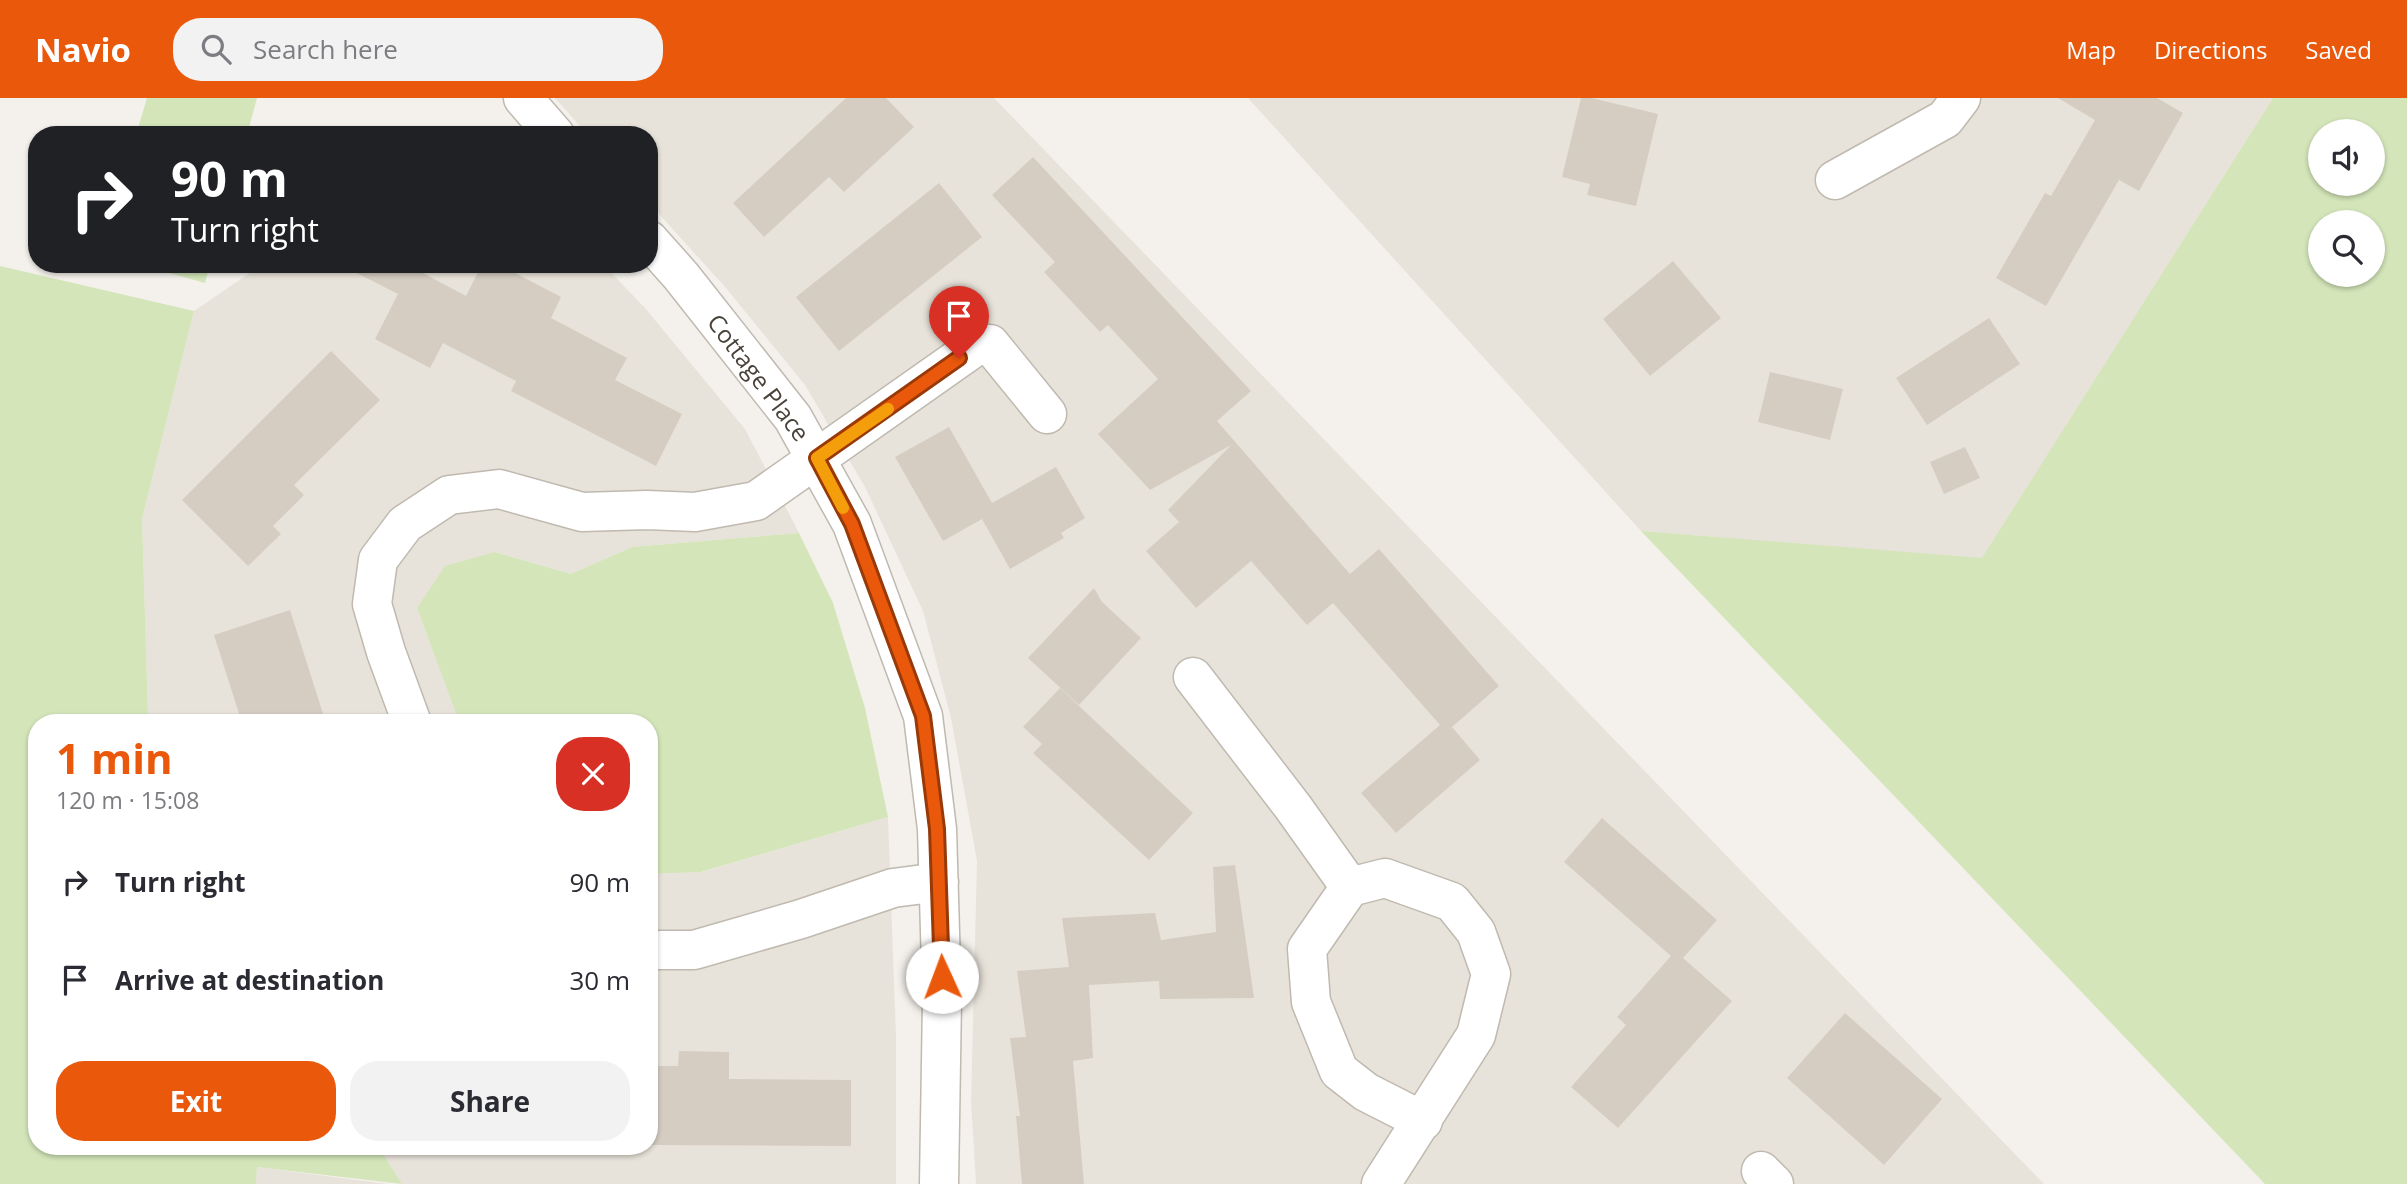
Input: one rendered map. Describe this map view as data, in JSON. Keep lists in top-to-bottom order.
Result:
{
  "streets": {
    "street": ["Cottage Place"]
  },
  "page": {
    "header": "Navio",
    "search": "Search here",
    "nav": ["Map", "Directions", "Saved"],
    "turn": ["90 m", "Turn right"],
    "heading": ["1 min", "120 m · 15:08"],
    "list": [
      {
        "name": "Turn right",
        "value": "90 m"
      },
      {
        "name": "Arrive at destination",
        "value": "30 m"
      }
    ],
    "buttons": ["Exit", "Share"]
  }
}
